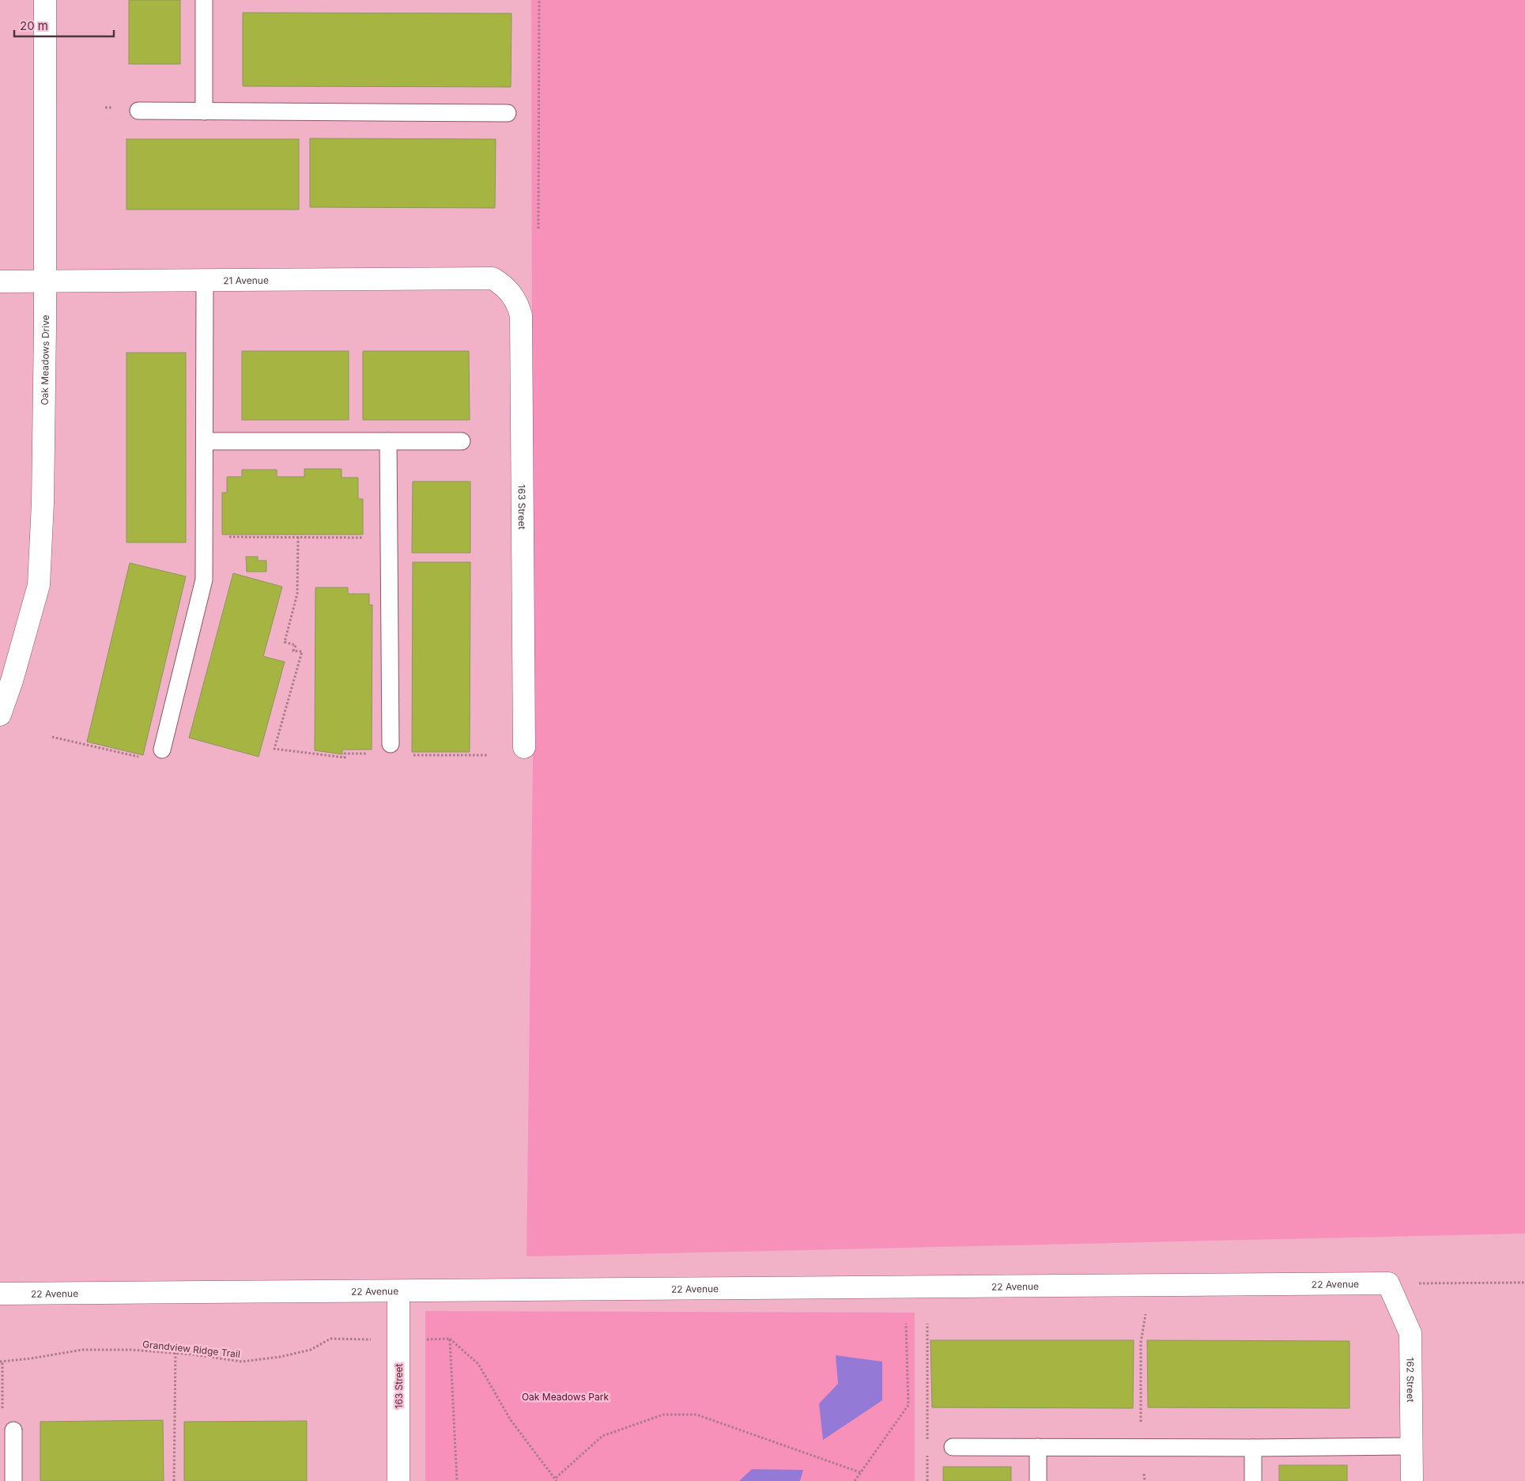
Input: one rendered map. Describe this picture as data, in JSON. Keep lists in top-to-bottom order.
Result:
{
  "streets": {
    "street": [
      "21 Avenue",
      "Oak Meadows Drive",
      "163 Street",
      "22 Avenue",
      "162 Street"
    ],
    "path": ["Grandview Ridge Trail"]
  },
  "crossings": [
    ["21 Avenue", "Oak Meadows Drive"],
    ["21 Avenue", "163 Street"],
    ["163 Street", "22 Avenue"],
    ["22 Avenue", "162 Street"]
  ],
  "parks": ["Oak Meadows Park"],
  "scale_bar": "20 m"
}
